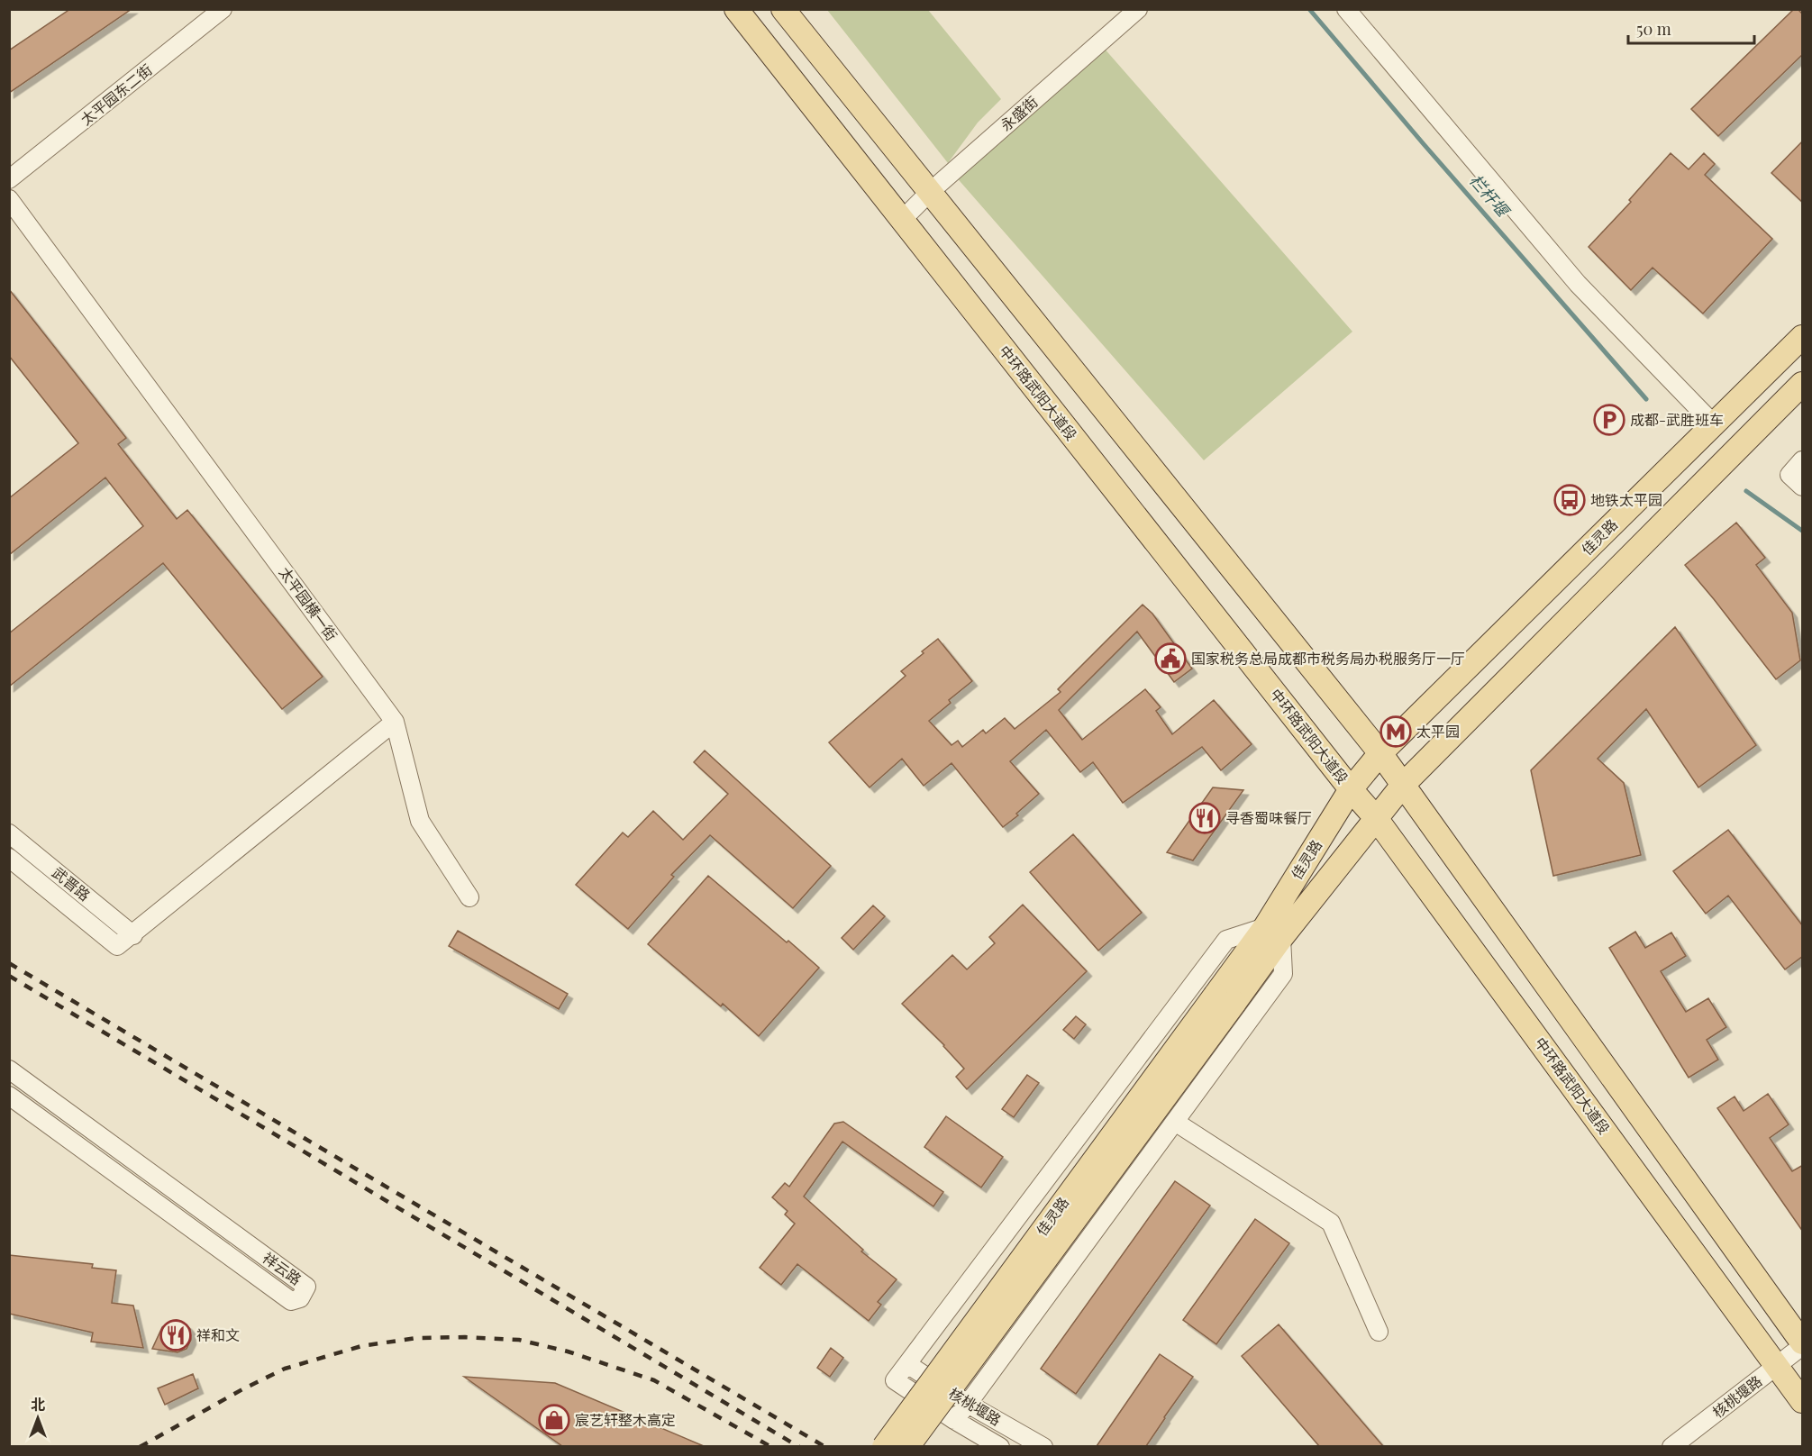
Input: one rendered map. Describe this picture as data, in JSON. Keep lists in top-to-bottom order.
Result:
{
  "streets": {
    "main road": ["中环路武阳大道段", "佳灵路"],
    "street": [
      "太平园东二街",
      "永盛街",
      "太平园横一街",
      "武晋路",
      "祥云路",
      "核桃堰路"
    ]
  },
  "crossings": [
    ["永盛街", "中环路武阳大道段"],
    ["中环路武阳大道段", "佳灵路"],
    ["中环路武阳大道段", "核桃堰路"]
  ],
  "water": ["栏杆堰"],
  "places": {
    "parking": ["成都-武胜班车"],
    "bus stop": ["地铁太平园"],
    "public building": ["国家税务总局成都市税务局办税服务厅一厅"],
    "metro station": ["太平园"],
    "restaurant": ["寻香蜀味餐厅", "祥和文"],
    "shop": ["宸艺轩整木高定"]
  },
  "scale_bar": "50 m",
  "north": "top"
}
